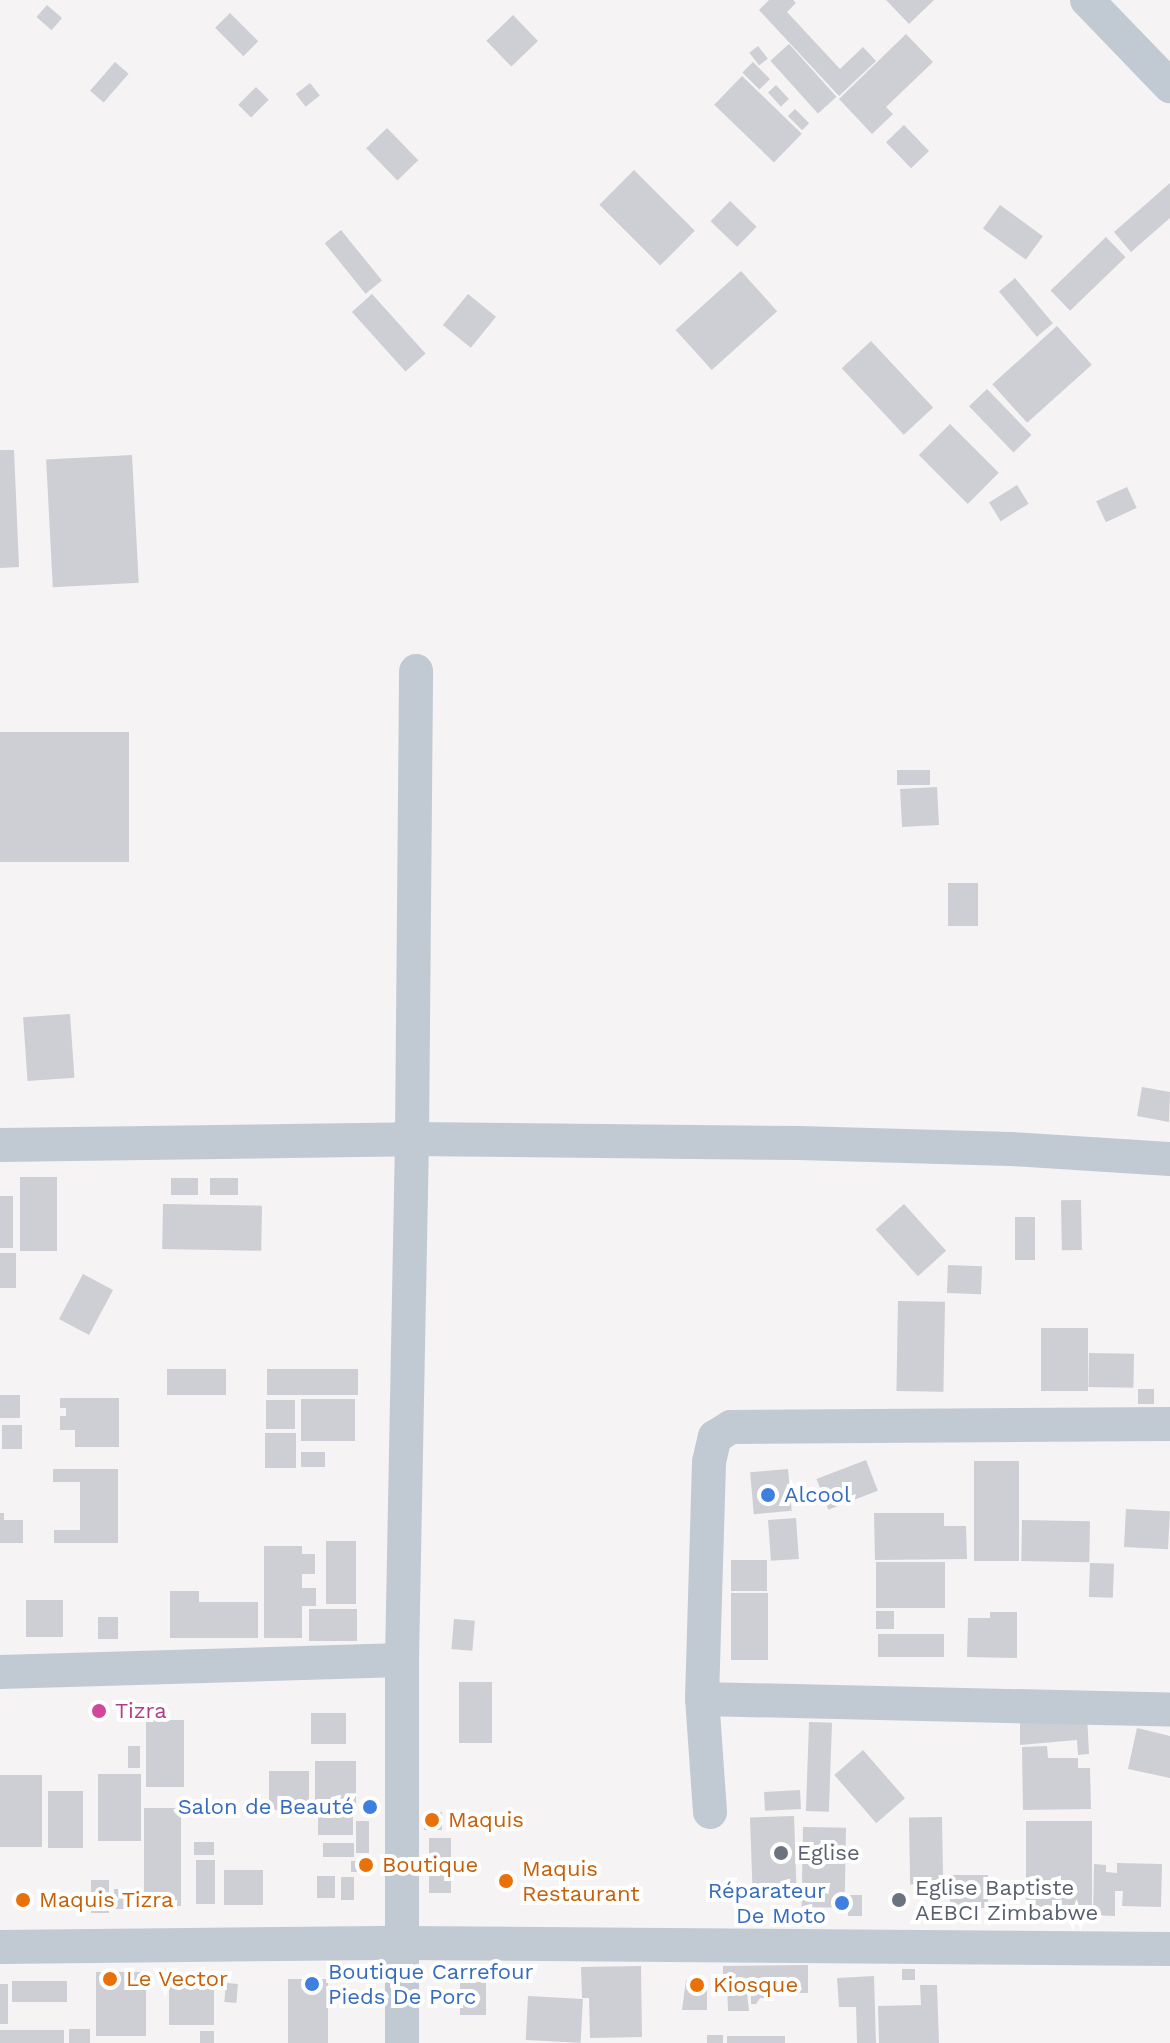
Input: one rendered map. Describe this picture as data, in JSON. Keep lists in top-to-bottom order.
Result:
{
  "places": [
    "Alcool",
    "Tizra",
    "Salon de Beauté",
    "Maquis",
    "Eglise",
    "Boutique",
    "Maquis Restaurant",
    "Maquis Tizra",
    "Eglise Baptiste AEBCI Zimbabwe",
    "Réparateur De Moto",
    "Le Vector",
    "Boutique Carrefour Pieds De Porc",
    "Kiosque"
  ]
}
